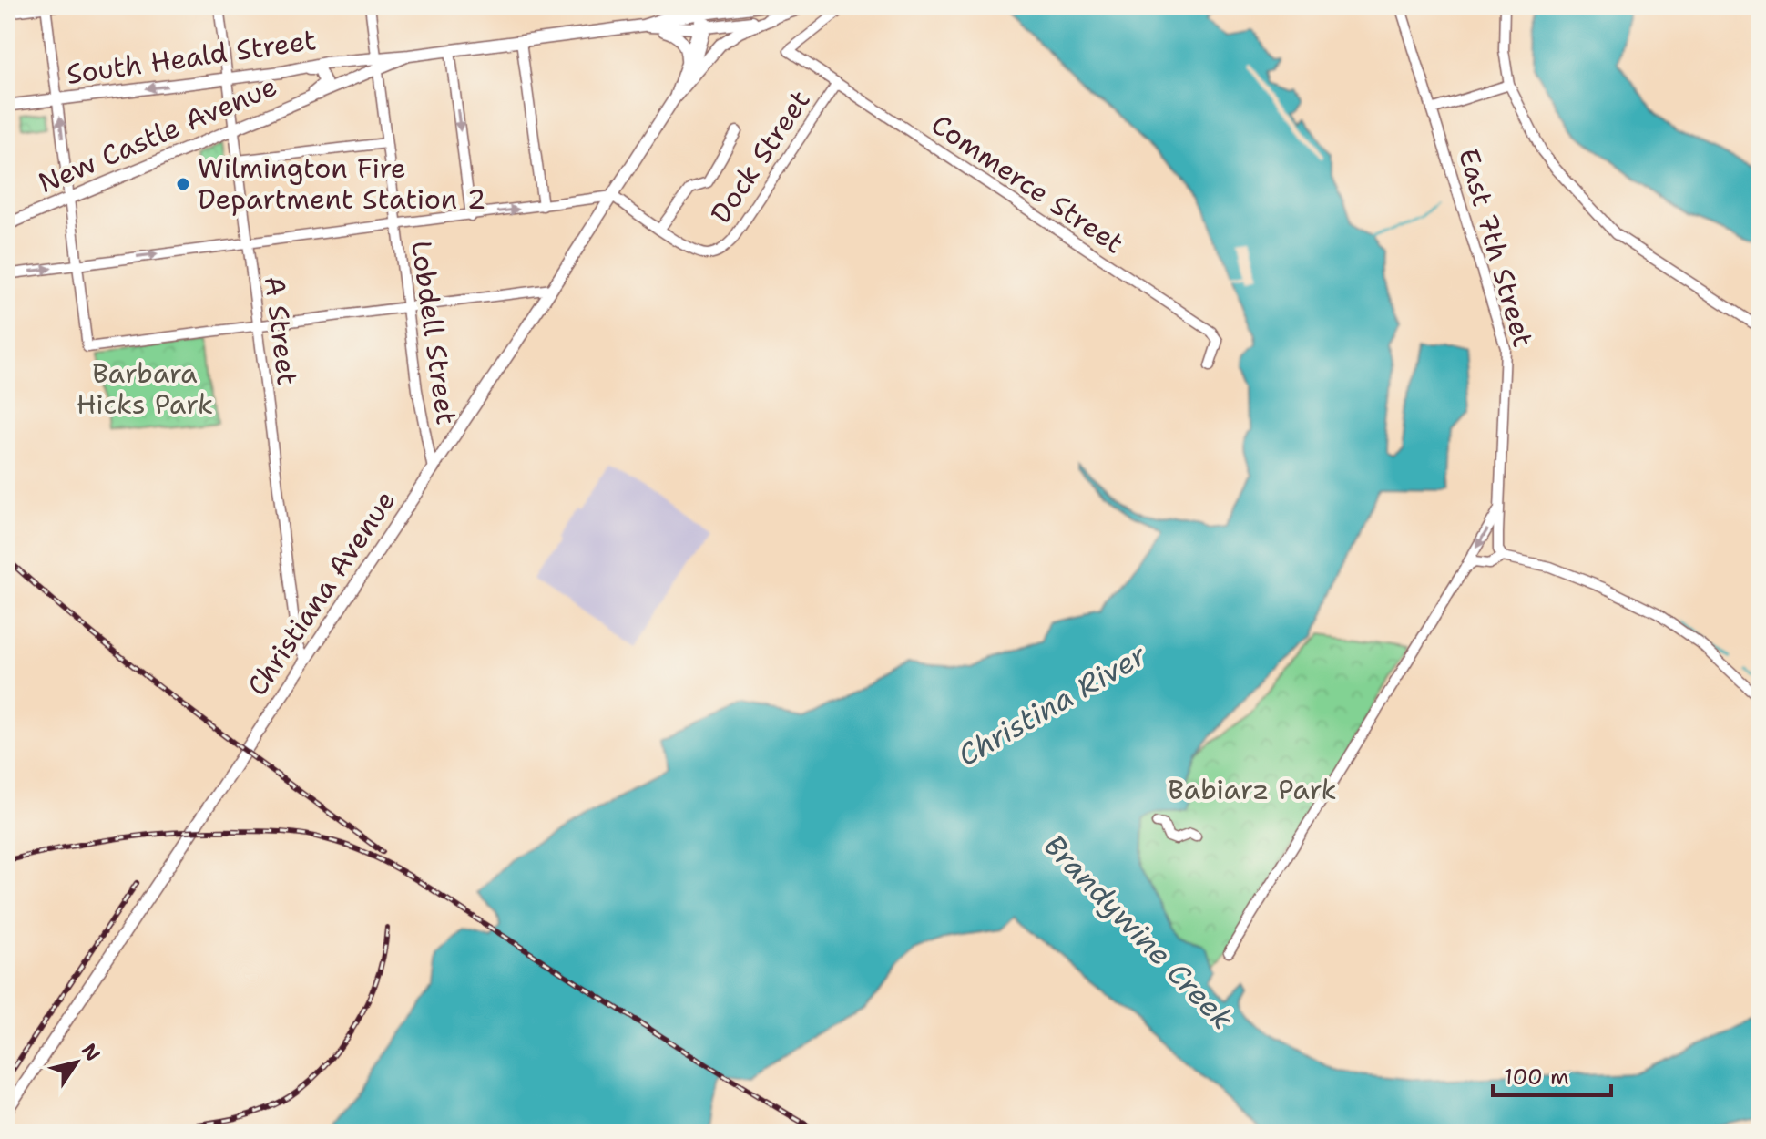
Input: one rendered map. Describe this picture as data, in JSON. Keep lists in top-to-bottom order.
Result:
{
  "streets": {
    "main road": ["South Heald Street", "New Castle Avenue", "Christiana Avenue"],
    "street": [
      "Dock Street",
      "Commerce Street",
      "East 7th Street",
      "A Street",
      "Lobdell Street"
    ]
  },
  "crossings": [
    ["South Heald Street", "New Castle Avenue"],
    ["South Heald Street", "A Street"],
    ["South Heald Street", "Christiana Avenue"],
    ["New Castle Avenue", "A Street"],
    ["New Castle Avenue", "Lobdell Street"],
    ["Dock Street", "Commerce Street"],
    ["A Street", "Christiana Avenue"],
    ["Lobdell Street", "Christiana Avenue"]
  ],
  "water": ["Christina River", "Brandywine Creek"],
  "parks": ["Barbara Hicks Park", "Babiarz Park"],
  "places": ["Wilmington Fire Department Station 2"],
  "scale_bar": "100 m",
  "north": "top right"
}
